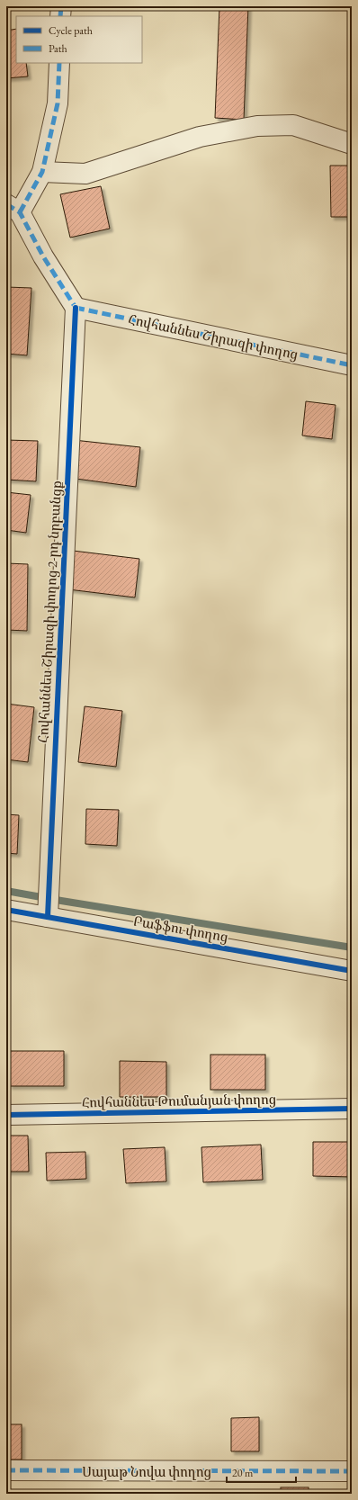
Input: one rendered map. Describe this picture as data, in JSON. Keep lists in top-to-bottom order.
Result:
{
  "streets": {
    "street": [
      "Հովհաննես Շիրազի փողոց",
      "Հովհաննես Շիրազի փողոց 2-րդ նրբանցք",
      "Րաֆֆու փողոց",
      "Հովհաննես Թումանյան փողոց",
      "Սայաթ Նովա փողոց"
    ]
  },
  "crossings": [
    ["Հովհաննես Շիրազի փողոց", "Հովհաննես Շիրազի փողոց 2-րդ նրբանցք"],
    ["Հովհաննես Շիրազի փողոց 2-րդ նրբանցք", "Րաֆֆու փողոց"]
  ],
  "legend": ["Cycle path", "Path"],
  "scale_bar": "20 m"
}
